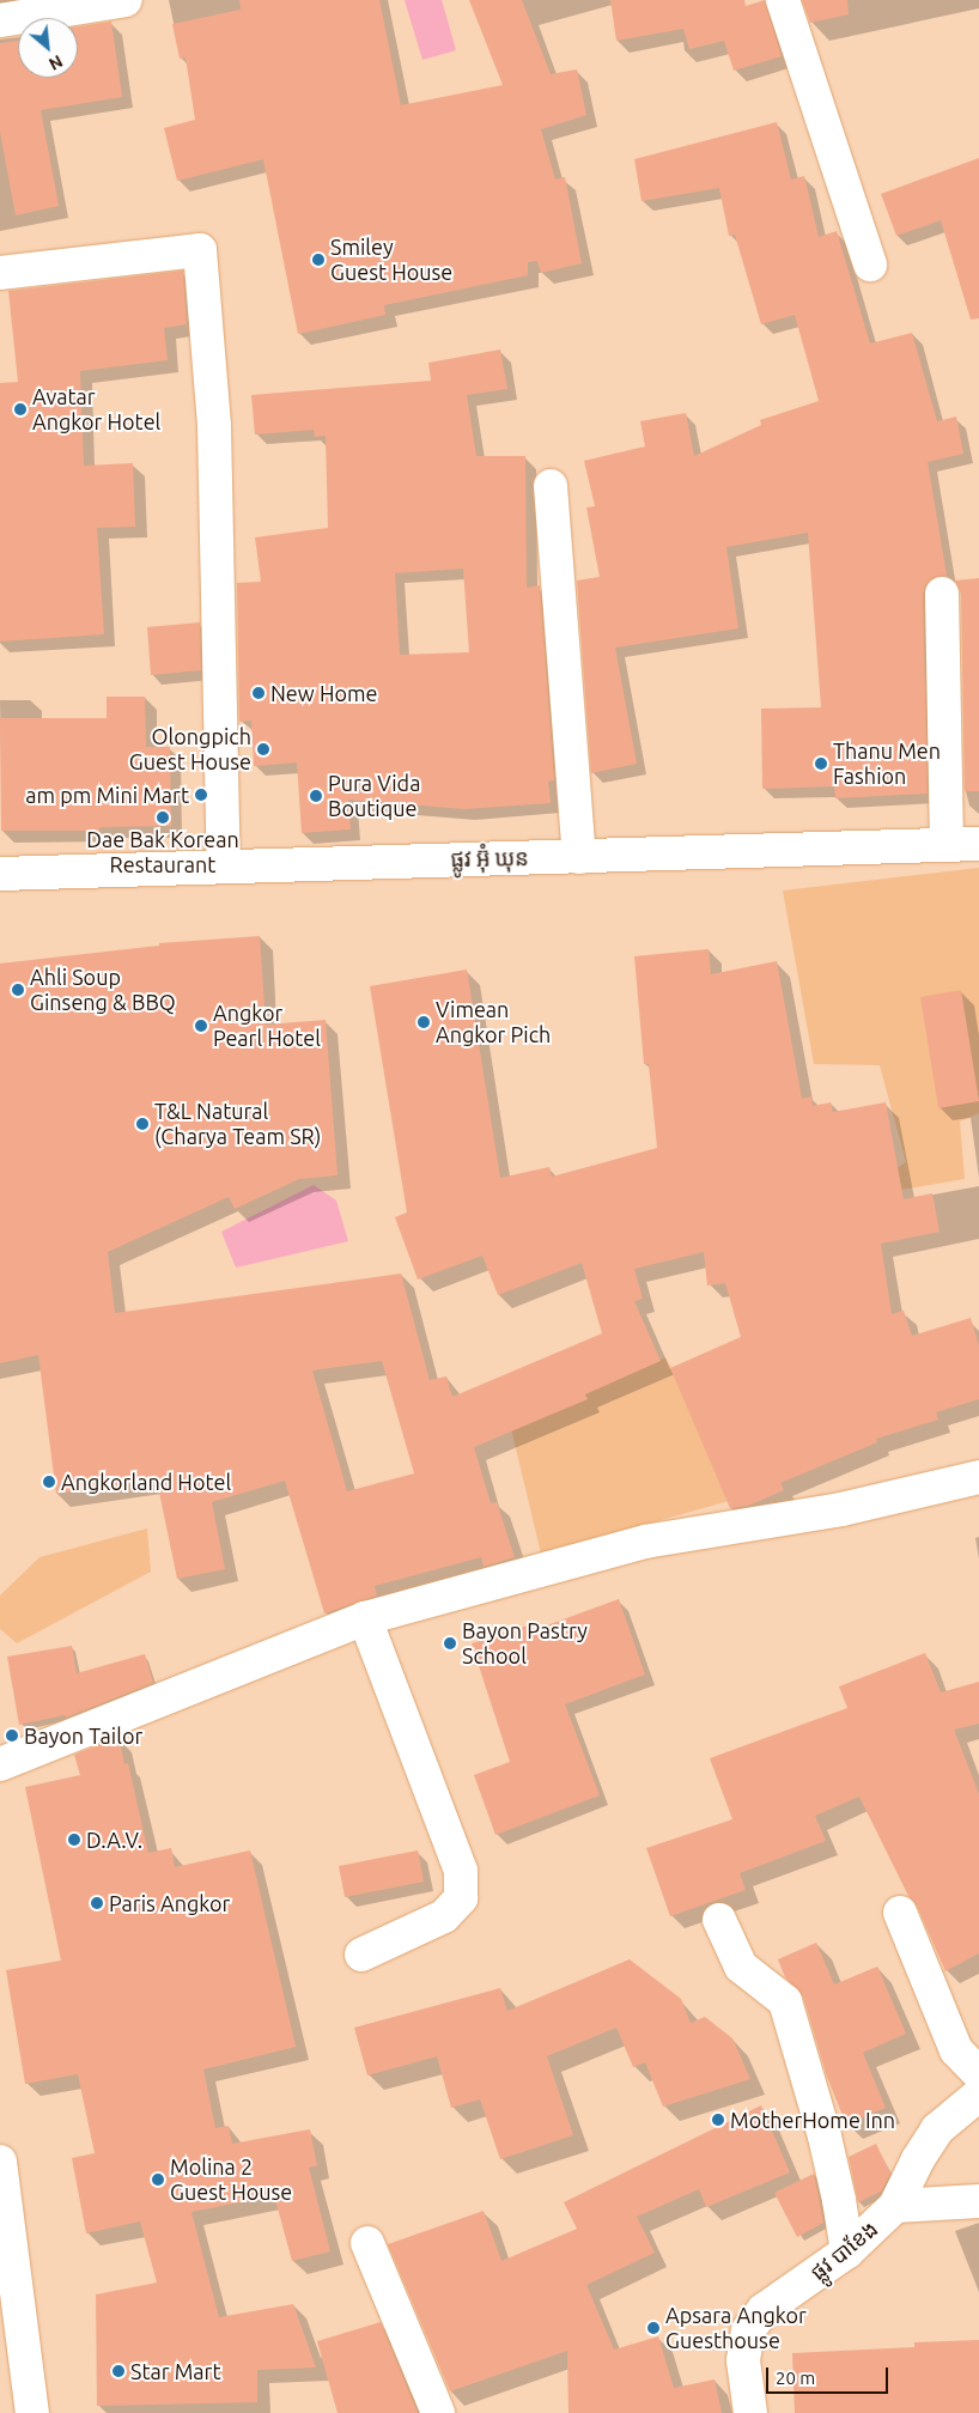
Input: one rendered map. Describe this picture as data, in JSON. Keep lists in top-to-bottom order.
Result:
{
  "streets": {
    "street": ["ផ្លូវ អ៊ុំ ឃុន", "ផ្លូវ បាខែង"]
  },
  "places": [
    "Smiley Guest House",
    "Avatar Angkor Hotel",
    "New Home",
    "Olongpich Guest House",
    "Thanu Men Fashion",
    "am pm Mini Mart",
    "Pura Vida Boutique",
    "Dae Bak Korean Restaurant",
    "Ahli Soup Ginseng & BBQ",
    "Vimean Angkor Pich",
    "Angkor Pearl Hotel",
    "T&L Natural (Charya Team SR)",
    "Angkorland Hotel",
    "Bayon Pastry School",
    "Bayon Tailor",
    "D.A.V.",
    "Paris Angkor",
    "MotherHome Inn",
    "Molina 2 Guest House",
    "Apsara Angkor Guesthouse",
    "Star Mart"
  ],
  "scale_bar": "20 m",
  "north": "bottom right"
}
